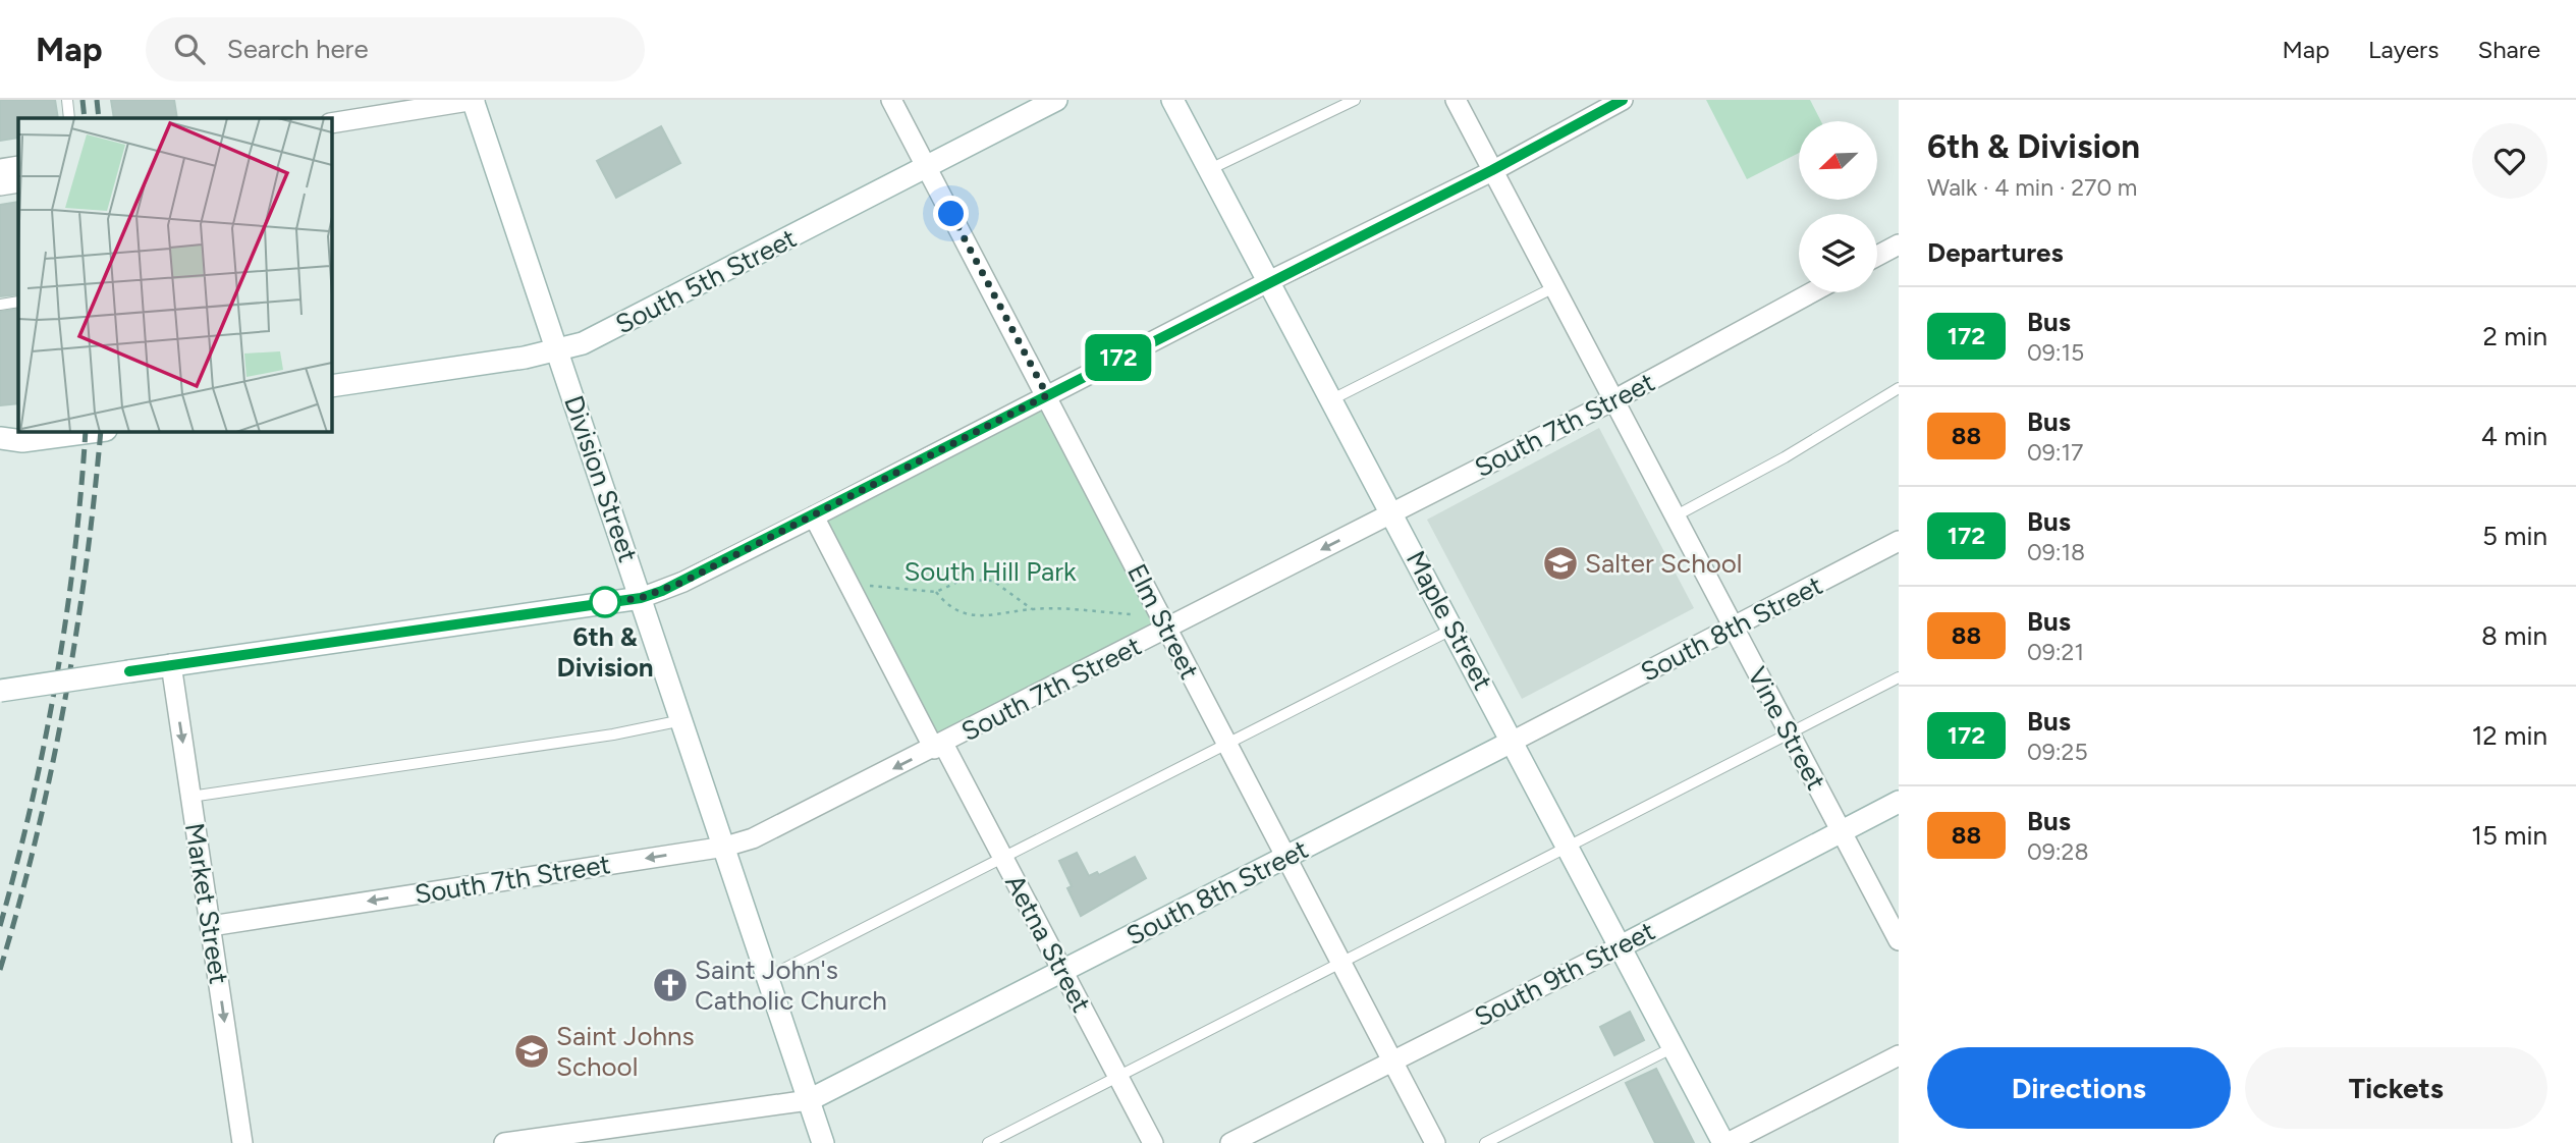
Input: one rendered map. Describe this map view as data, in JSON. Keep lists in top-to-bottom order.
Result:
{
  "streets": {
    "street": [
      "South 5th Street",
      "South 7th Street",
      "Division Street",
      "Maple Street",
      "Elm Street",
      "South 8th Street",
      "Vine Street",
      "Market Street",
      "Aetna Street",
      "South 9th Street"
    ]
  },
  "crossings": [
    ["South 5th Street", "Division Street"],
    ["South 5th Street", "Elm Street"],
    ["South 7th Street", "Division Street"],
    ["South 7th Street", "Maple Street"],
    ["South 7th Street", "Elm Street"],
    ["South 7th Street", "Vine Street"],
    ["South 7th Street", "Market Street"],
    ["South 7th Street", "Aetna Street"],
    ["Division Street", "South 8th Street"],
    ["Maple Street", "South 8th Street"],
    ["Maple Street", "South 9th Street"],
    ["Elm Street", "South 8th Street"],
    ["Elm Street", "South 9th Street"],
    ["South 8th Street", "Vine Street"],
    ["South 8th Street", "Aetna Street"],
    ["Vine Street", "South 9th Street"]
  ],
  "one_way": ["South 7th Street", "Market Street"],
  "parks": ["South Hill Park"],
  "places": {
    "school or university": ["Salter School", "Saint Johns School"],
    "other": ["6th & Division"],
    "church": ["Saint John's Catholic Church"]
  },
  "lines": ["bus line 172"],
  "north": "bottom left",
  "page": {
    "header": "Map",
    "search": "Search here",
    "nav": ["Map", "Layers", "Share"],
    "on_map": "172",
    "heading": [
      ["6th & Division", "Walk · 4 min · 270 m"],
      "Departures"
    ],
    "list": [
      {
        "mark": "172",
        "name": "Bus",
        "note": "09:15",
        "value": "2 min"
      },
      {
        "mark": "88",
        "name": "Bus",
        "note": "09:17",
        "value": "4 min"
      },
      {
        "mark": "172",
        "name": "Bus",
        "note": "09:18",
        "value": "5 min"
      },
      {
        "mark": "88",
        "name": "Bus",
        "note": "09:21",
        "value": "8 min"
      },
      {
        "mark": "172",
        "name": "Bus",
        "note": "09:25",
        "value": "12 min"
      },
      {
        "mark": "88",
        "name": "Bus",
        "note": "09:28",
        "value": "15 min"
      }
    ],
    "buttons": ["Directions", "Tickets"]
  }
}
